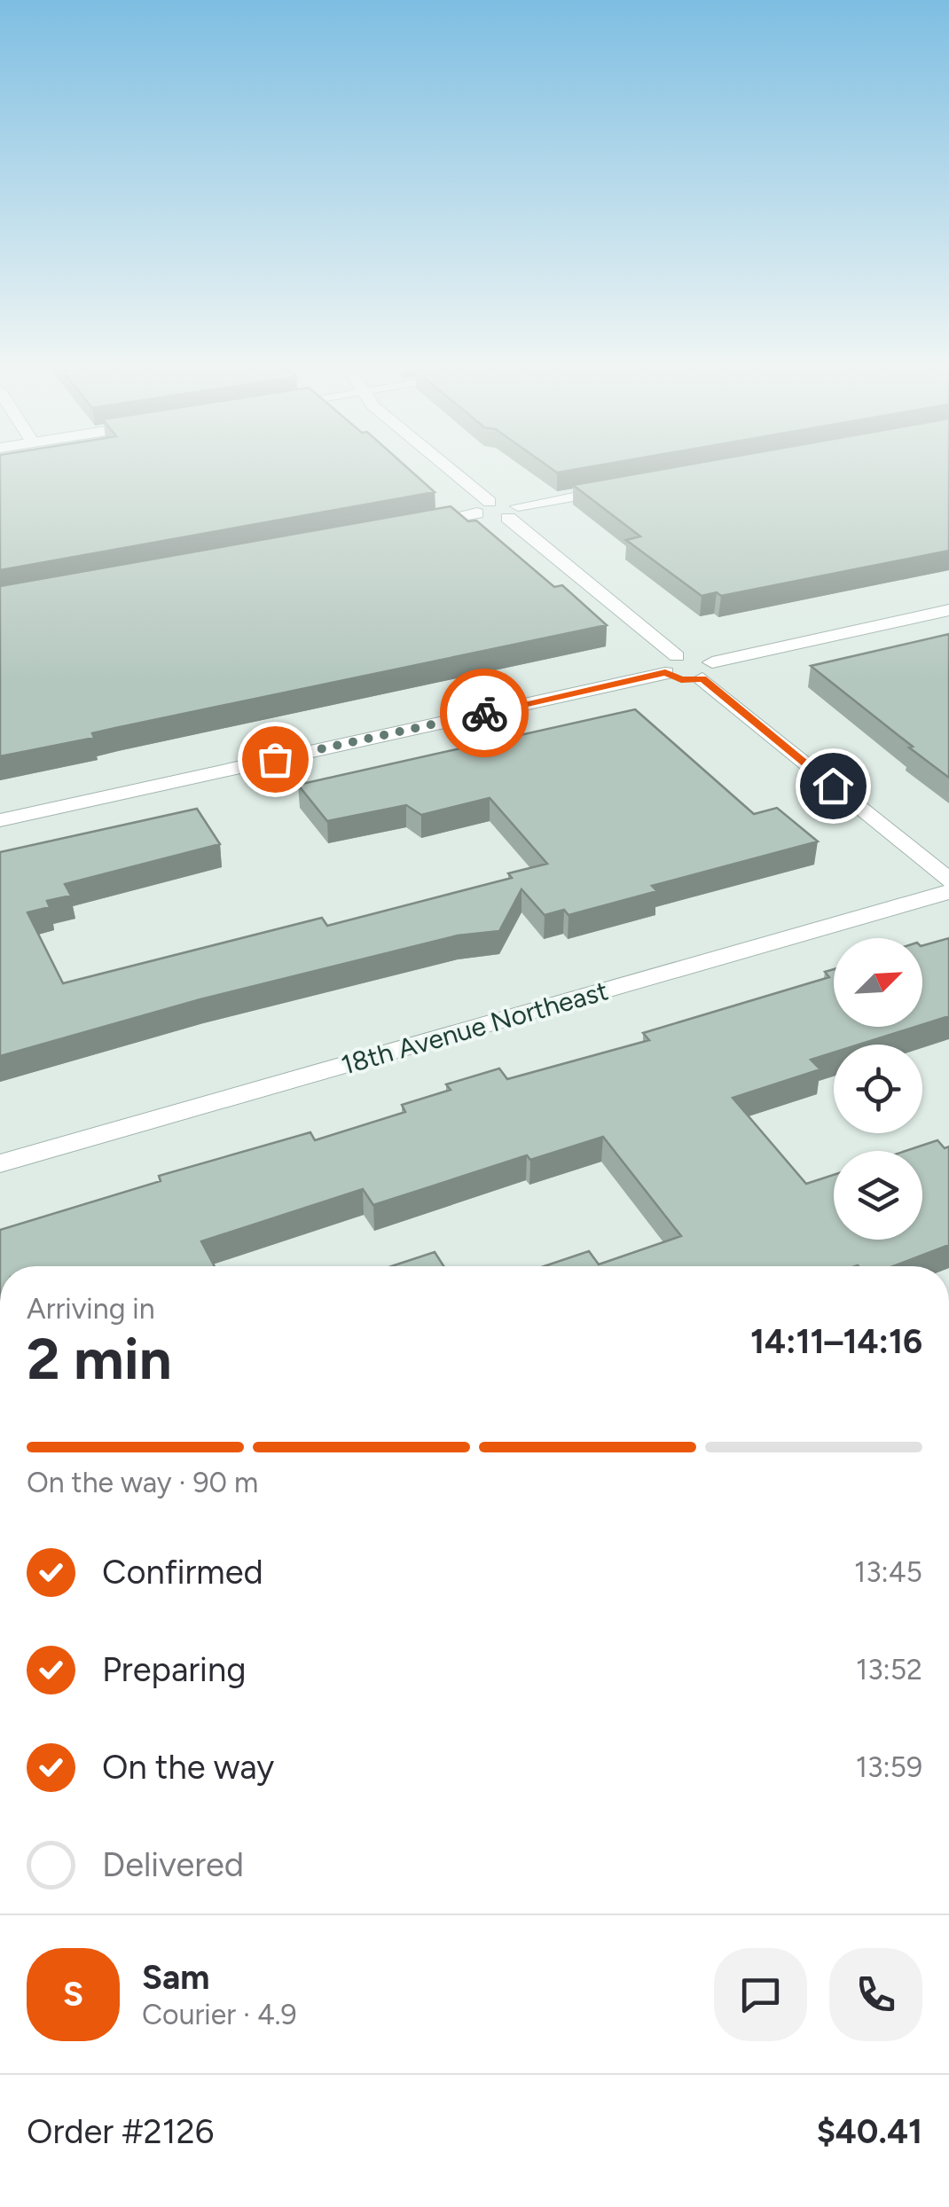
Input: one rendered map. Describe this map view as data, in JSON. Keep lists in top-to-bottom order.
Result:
{
  "streets": {
    "street": ["18th Avenue Northeast"]
  },
  "north": "top right",
  "page": {
    "heading": ["2 min", "Arriving in", "14:11–14:16"],
    "panel": [
      "Sam",
      "Courier · 4.9",
      "Order #2126",
      "$40.41"
    ],
    "bar": "On the way · 90 m",
    "list": [
      ["Confirmed", "13:45"],
      ["Preparing", "13:52"],
      ["On the way", "13:59"],
      "Delivered"
    ],
    "round": "S"
  }
}
